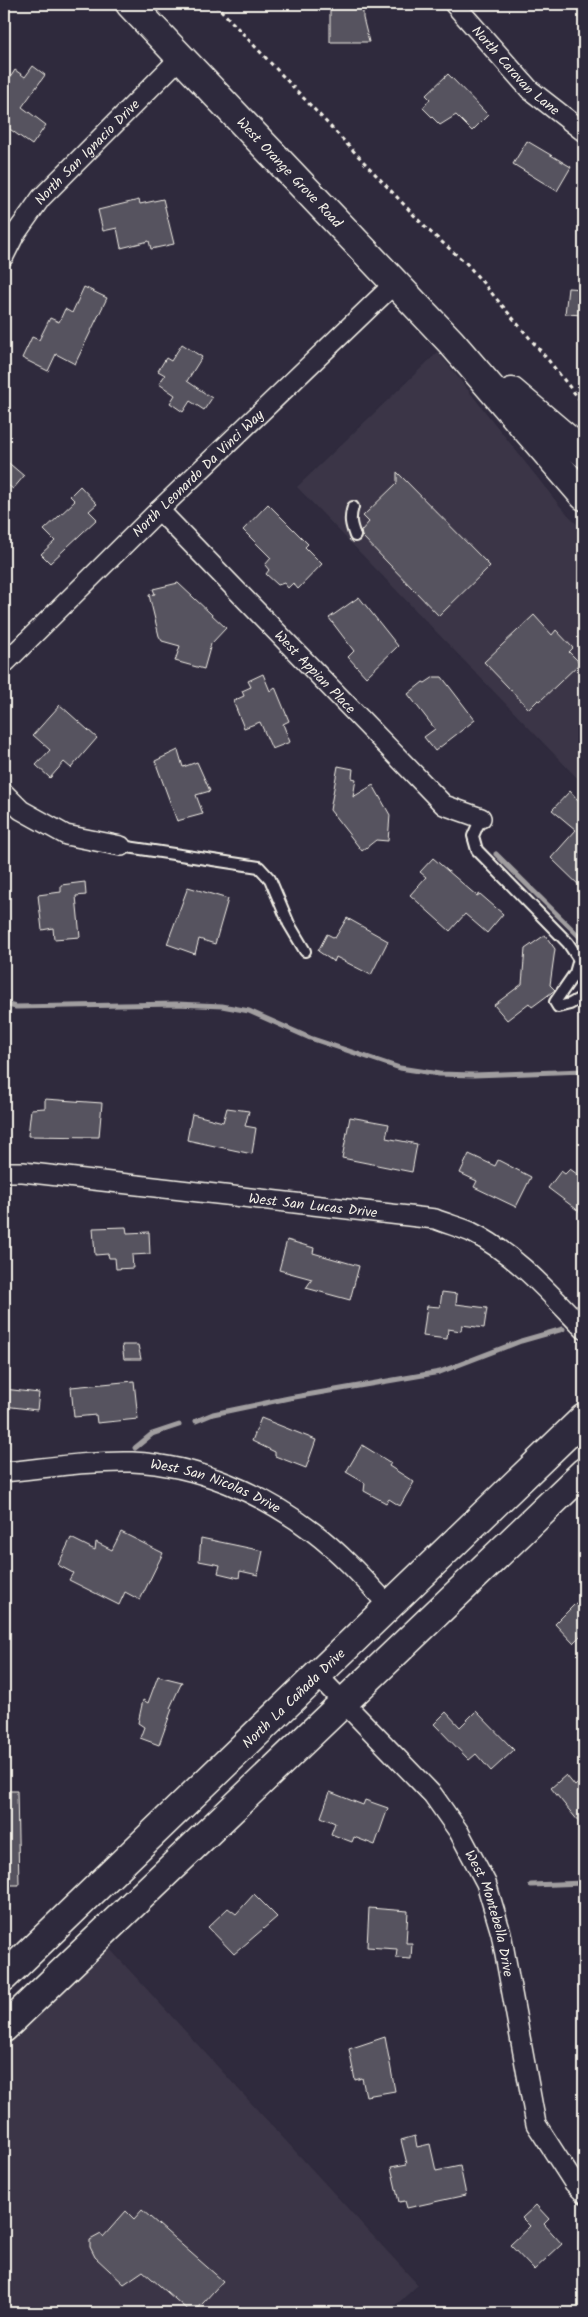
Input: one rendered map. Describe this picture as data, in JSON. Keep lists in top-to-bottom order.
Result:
{
  "streets": {
    "main road": ["West Orange Grove Road", "North La Cañada Drive"],
    "street": [
      "North Caravan Lane",
      "North San Ignacio Drive",
      "North Leonardo Da Vinci Way",
      "West Appian Place",
      "West San Lucas Drive",
      "West San Nicolas Drive",
      "West Montebella Drive"
    ]
  },
  "crossings": [
    ["North San Ignacio Drive", "West Orange Grove Road"],
    ["West Orange Grove Road", "North Leonardo Da Vinci Way"],
    ["North Leonardo Da Vinci Way", "West Appian Place"],
    ["West San Nicolas Drive", "North La Cañada Drive"],
    ["North La Cañada Drive", "West Montebella Drive"]
  ]
}
